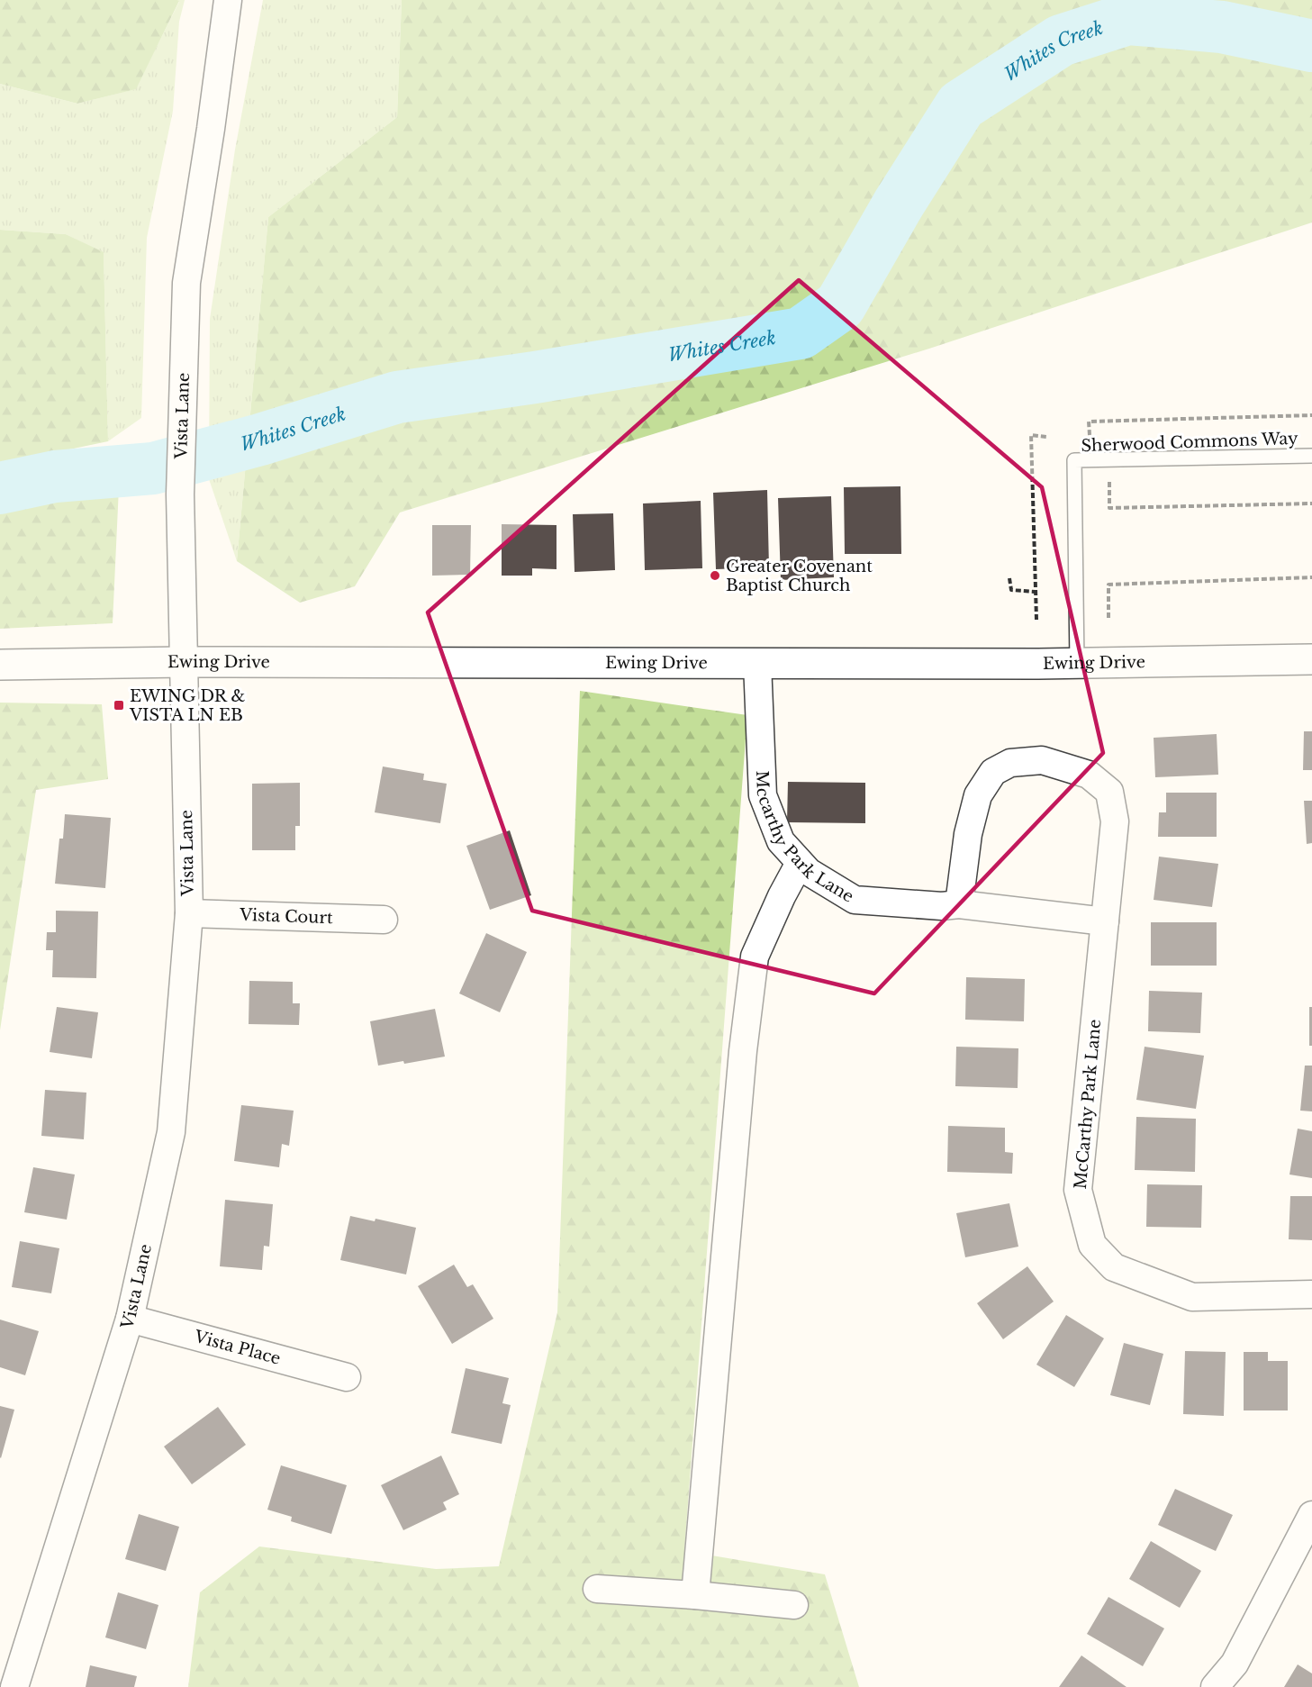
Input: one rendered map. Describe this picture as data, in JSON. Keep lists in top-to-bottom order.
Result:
{
  "streets": {
    "street": [
      "Vista Lane",
      "Ewing Drive",
      "Mccarthy Park Lane",
      "Vista Court",
      "McCarthy Park Lane",
      "Vista Place"
    ],
    "lane": ["Sherwood Commons Way"]
  },
  "crossings": [
    ["Vista Lane", "Ewing Drive"],
    ["Vista Lane", "Vista Court"],
    ["Vista Lane", "Vista Place"],
    ["Sherwood Commons Way", "Ewing Drive"],
    ["Ewing Drive", "Mccarthy Park Lane"],
    ["Mccarthy Park Lane", "McCarthy Park Lane"]
  ],
  "water": ["Whites Creek"],
  "places": {
    "other": ["Greater Covenant Baptist Church"],
    "transit": ["EWING DR & VISTA LN EB"]
  }
}
